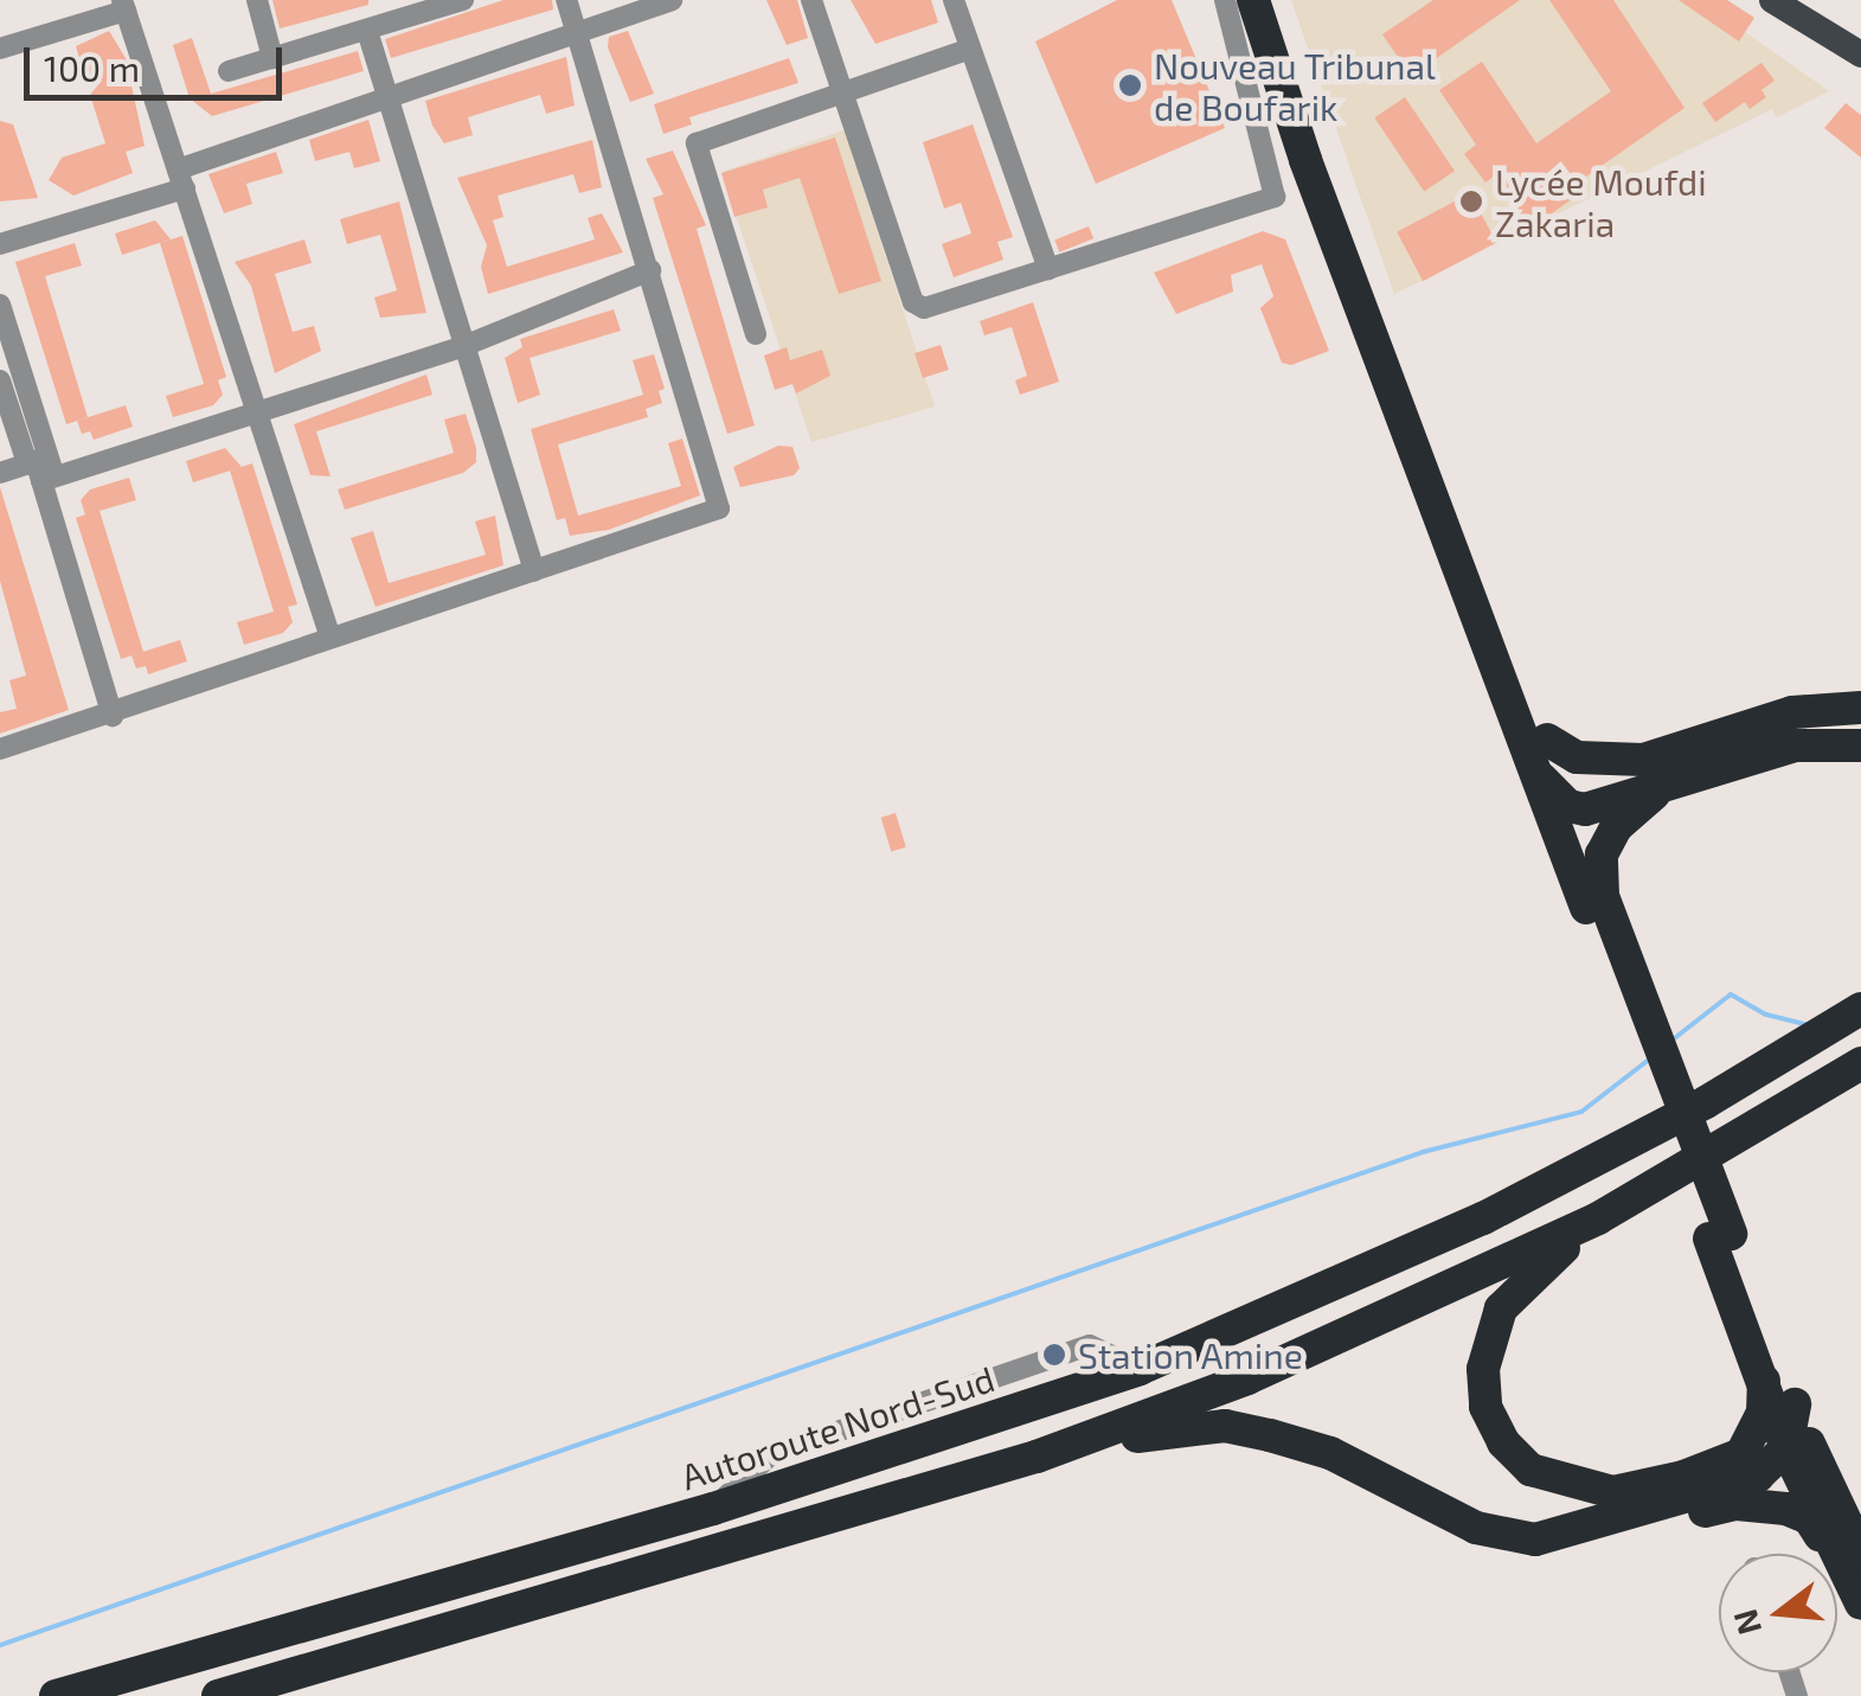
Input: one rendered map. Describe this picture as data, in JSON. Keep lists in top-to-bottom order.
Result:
{
  "streets": {
    "highway": ["Autoroute Nord-Sud"]
  },
  "places": ["Nouveau Tribunal de Boufarik", "Lycée Moufdi Zakaria", "Station Amine"],
  "scale_bar": "100 m",
  "north": "left"
}
